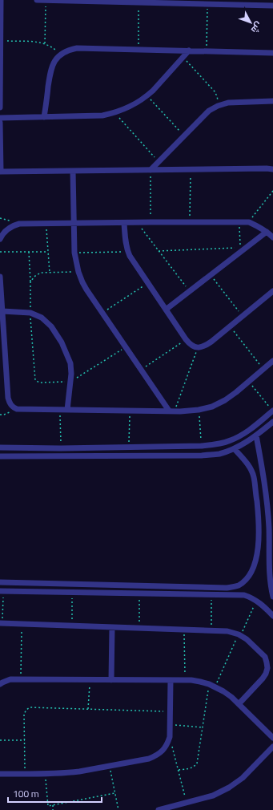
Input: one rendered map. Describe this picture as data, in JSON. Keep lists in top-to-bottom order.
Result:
{
  "scale_bar": "100 m",
  "north": "bottom right"
}
